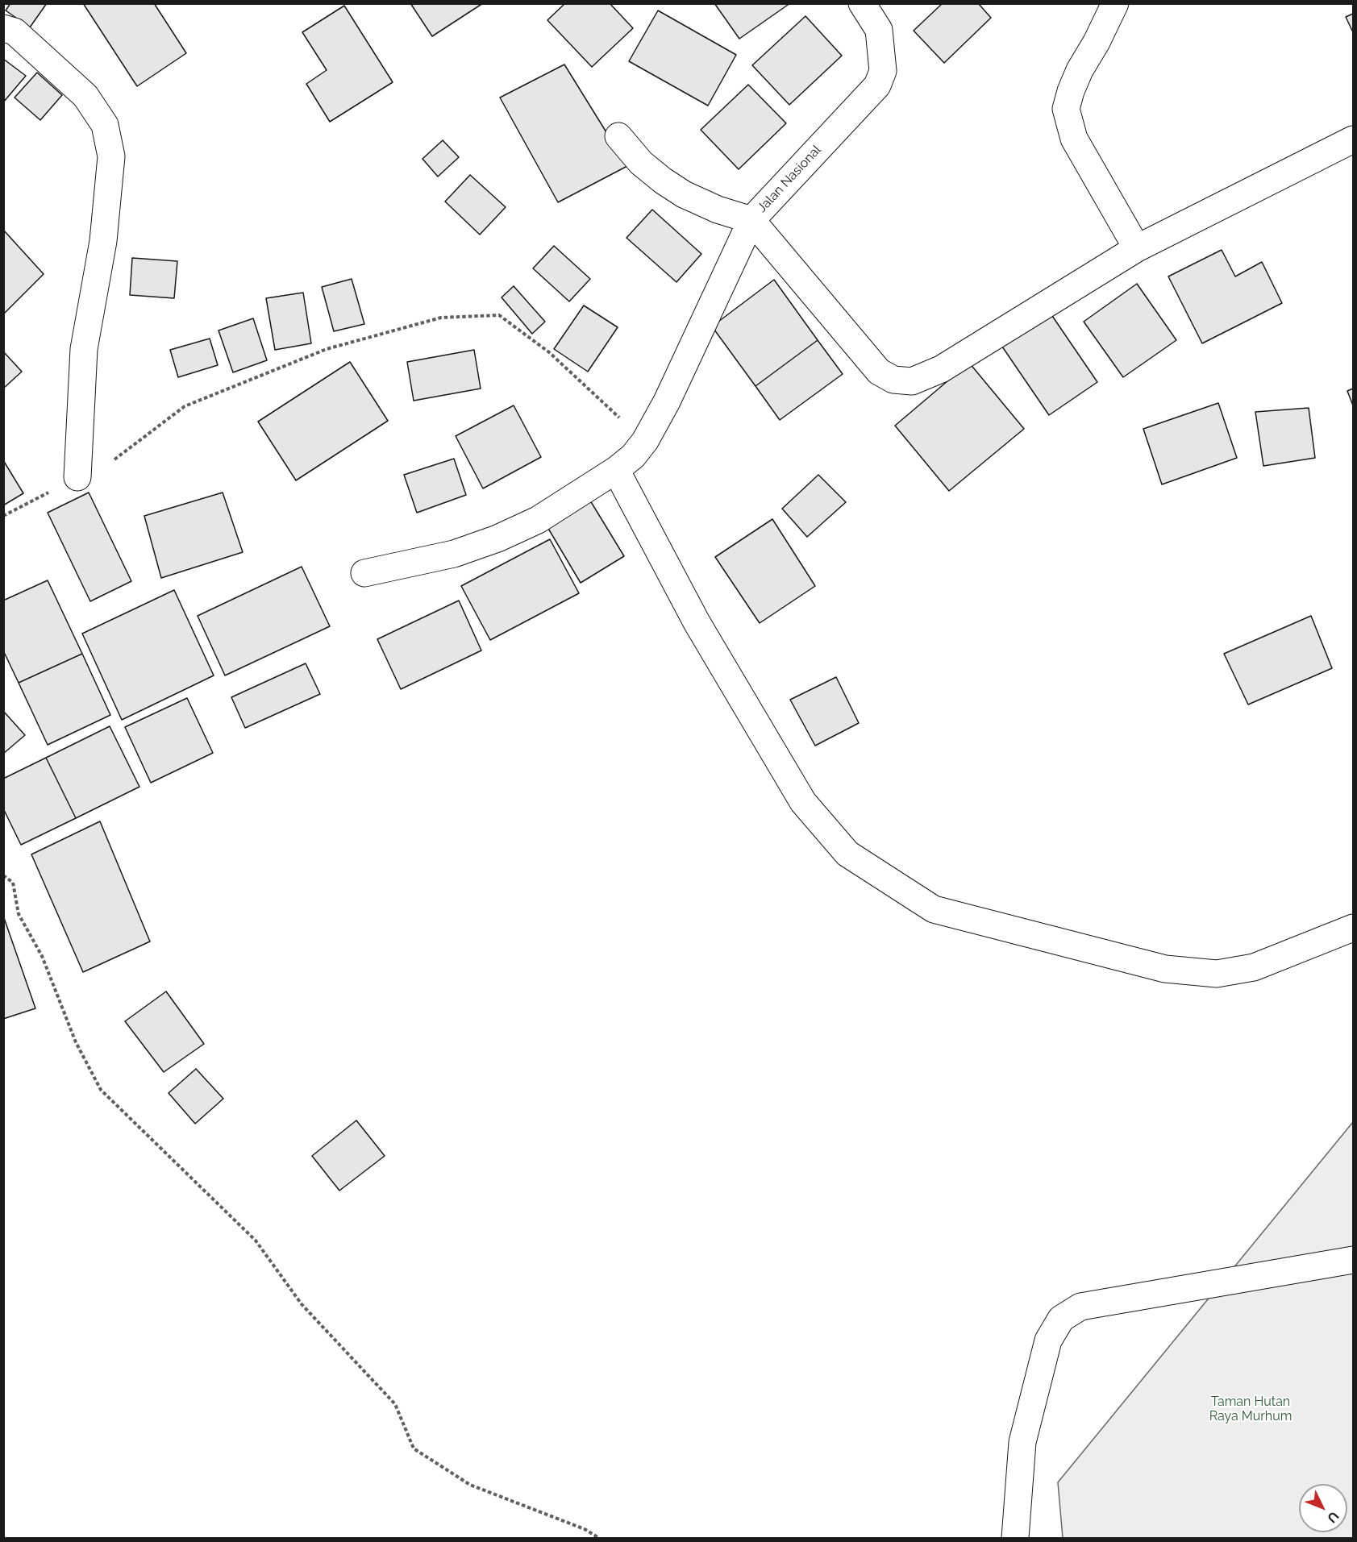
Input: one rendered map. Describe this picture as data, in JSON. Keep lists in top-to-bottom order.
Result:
{
  "streets": {
    "street": ["Jalan Nasional"]
  },
  "parks": ["Taman Hutan Raya Murhum"],
  "north": "bottom right"
}
